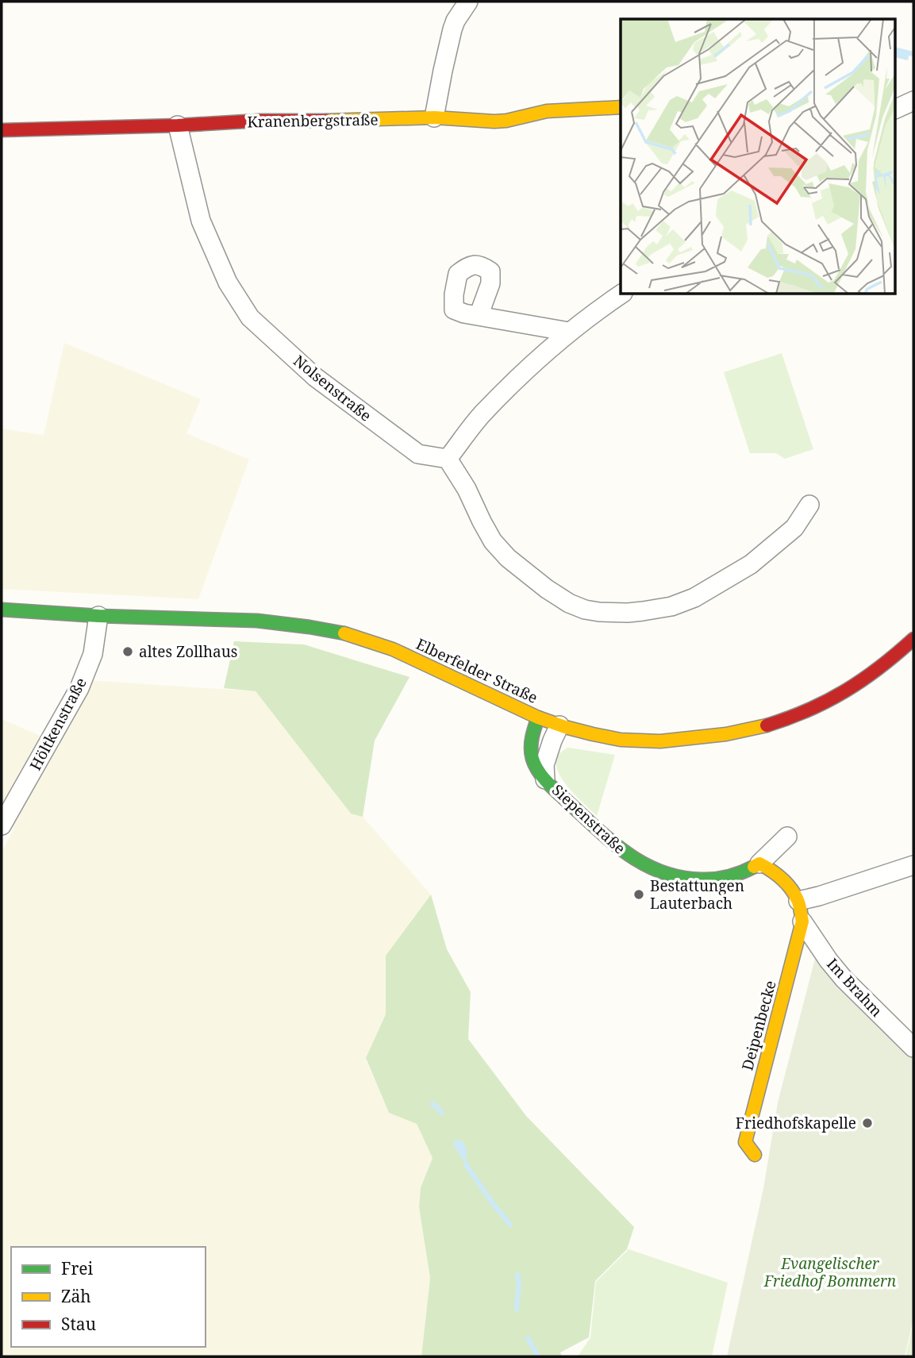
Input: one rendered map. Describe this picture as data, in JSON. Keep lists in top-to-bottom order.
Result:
{
  "streets": {
    "street": [
      "Kranenbergstraße",
      "Nolsenstraße",
      "Elberfelder Straße",
      "Höltkenstraße",
      "Siepenstraße",
      "Im Brahm",
      "Deipenbecke"
    ]
  },
  "crossings": [
    ["Kranenbergstraße", "Nolsenstraße"],
    ["Elberfelder Straße", "Höltkenstraße"],
    ["Elberfelder Straße", "Siepenstraße"],
    ["Im Brahm", "Deipenbecke"]
  ],
  "parks": ["Evangelischer Friedhof Bommern"],
  "places": ["altes Zollhaus", "Bestattungen Lauterbach", "Friedhofskapelle"],
  "legend": ["Frei", "Zäh", "Stau"]
}
